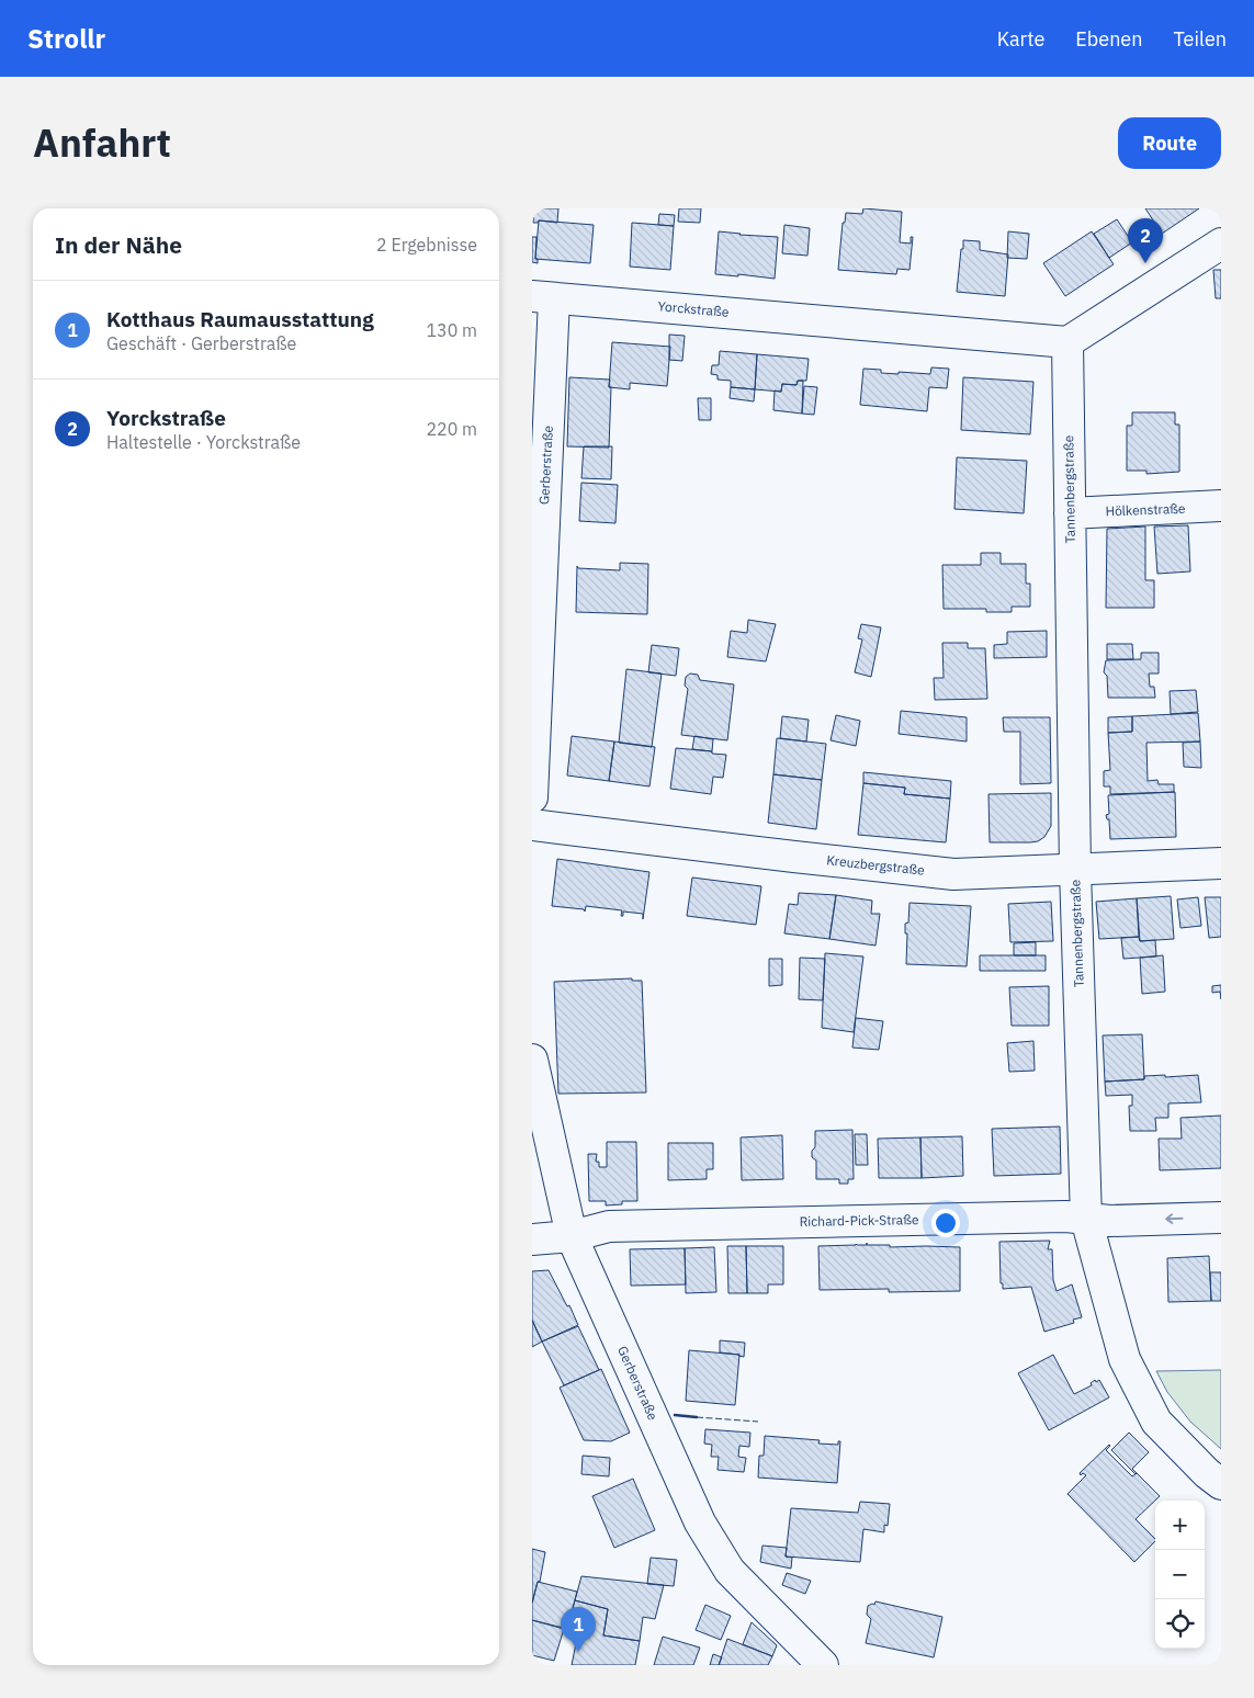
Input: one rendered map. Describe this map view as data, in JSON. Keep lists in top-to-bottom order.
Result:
{
  "streets": {
    "street": [
      "Yorckstraße",
      "Gerberstraße",
      "Tannenbergstraße",
      "Hölkenstraße",
      "Kreuzbergstraße",
      "Richard-Pick-Straße"
    ]
  },
  "crossings": [
    ["Yorckstraße", "Gerberstraße"],
    ["Yorckstraße", "Tannenbergstraße"],
    ["Gerberstraße", "Richard-Pick-Straße"],
    ["Tannenbergstraße", "Hölkenstraße"],
    ["Tannenbergstraße", "Kreuzbergstraße"],
    ["Tannenbergstraße", "Richard-Pick-Straße"]
  ],
  "page": {
    "header": "Strollr",
    "nav": ["Karte", "Ebenen", "Teilen"],
    "title": "Anfahrt",
    "buttons": "Route",
    "heading": ["In der Nähe", "2 Ergebnisse"],
    "pins": ["2", "1"],
    "list": [
      {
        "mark": "1",
        "name": "Kotthaus Raumausstattung",
        "note": "Geschäft · Gerberstraße",
        "value": "130 m"
      },
      {
        "mark": "2",
        "name": "Yorckstraße",
        "note": "Haltestelle · Yorckstraße",
        "value": "220 m"
      }
    ],
    "map_buttons": ["+", "−"]
  }
}
